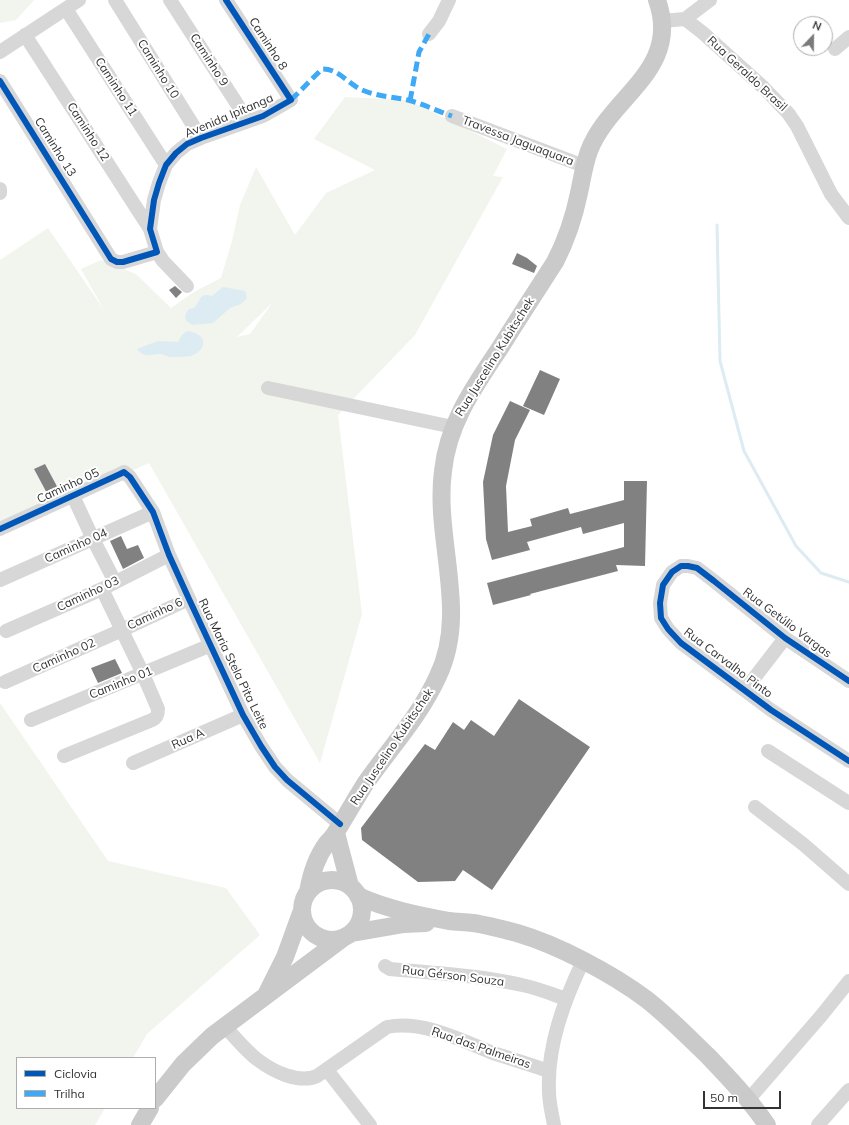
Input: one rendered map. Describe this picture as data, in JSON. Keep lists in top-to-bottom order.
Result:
{
  "streets": {
    "main road": ["Rua Juscelino Kubitschek"],
    "street": [
      "Caminho 8",
      "Caminho 9",
      "Caminho 10",
      "Rua Geraldo Brasil",
      "Caminho 11",
      "Avenida Ipitanga",
      "Caminho 12",
      "Travessa Jaguaquara",
      "Caminho 13",
      "Caminho 05",
      "Caminho 04",
      "Caminho 03",
      "Caminho 6",
      "Rua Getúlio Vargas",
      "Caminho 02",
      "Rua Carvalho Pinto",
      "Rua Maria Stela Pita Leite",
      "Caminho 01",
      "Rua A",
      "Rua Gérson Souza",
      "Rua das Palmeiras"
    ]
  },
  "crossings": [
    ["Caminho 8", "Avenida Ipitanga"],
    ["Caminho 9", "Avenida Ipitanga"],
    ["Caminho 10", "Avenida Ipitanga"],
    ["Caminho 11", "Avenida Ipitanga"],
    ["Avenida Ipitanga", "Caminho 12"],
    ["Avenida Ipitanga", "Caminho 13"],
    ["Travessa Jaguaquara", "Rua Juscelino Kubitschek"],
    ["Rua Juscelino Kubitschek", "Rua Maria Stela Pita Leite"],
    ["Caminho 05", "Rua Maria Stela Pita Leite"],
    ["Caminho 04", "Rua Maria Stela Pita Leite"],
    ["Caminho 03", "Rua Maria Stela Pita Leite"],
    ["Caminho 6", "Caminho 02"],
    ["Caminho 6", "Rua Maria Stela Pita Leite"],
    ["Rua Getúlio Vargas", "Rua Carvalho Pinto"],
    ["Rua Maria Stela Pita Leite", "Caminho 01"],
    ["Rua Maria Stela Pita Leite", "Rua A"]
  ],
  "legend": ["Ciclovia", "Trilha"],
  "scale_bar": "50 m",
  "north": "top"
}
